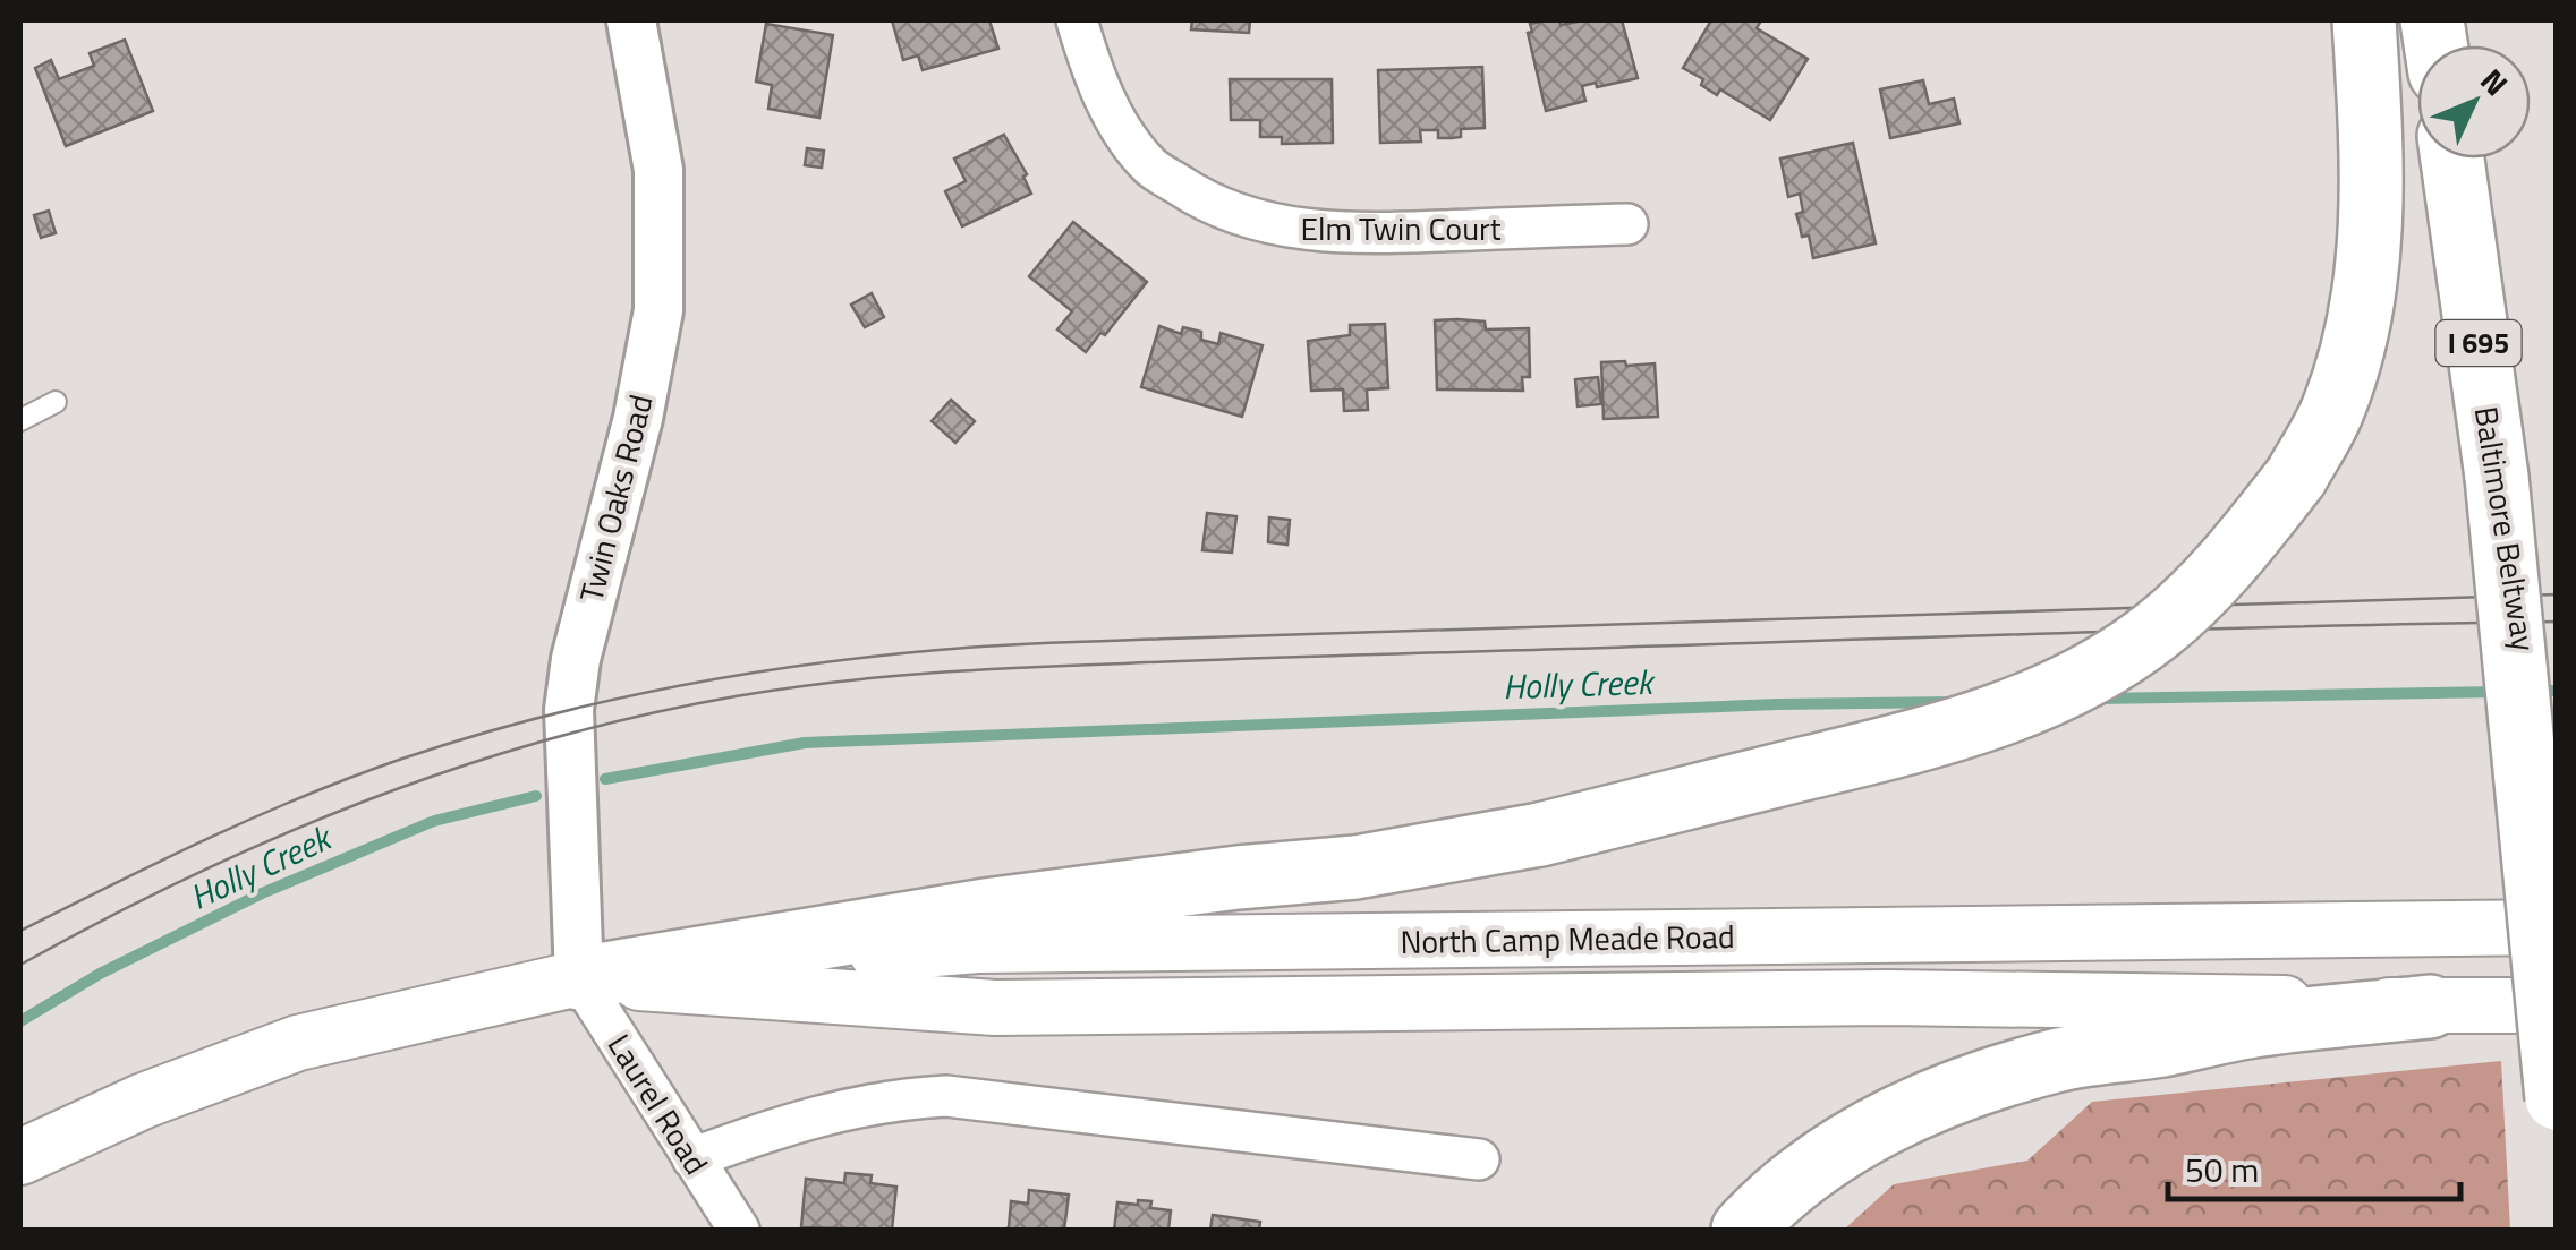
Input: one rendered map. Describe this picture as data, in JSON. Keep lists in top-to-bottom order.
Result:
{
  "streets": {
    "highway": ["I 695", "Baltimore Beltway"],
    "main road": ["North Camp Meade Road"],
    "street": ["Elm Twin Court", "Twin Oaks Road", "Laurel Road"]
  },
  "crossings": [
    ["Twin Oaks Road", "North Camp Meade Road"],
    ["Twin Oaks Road", "Laurel Road"],
    ["North Camp Meade Road", "Laurel Road"]
  ],
  "water": ["Holly Creek"],
  "scale_bar": "50 m",
  "north": "top right"
}
